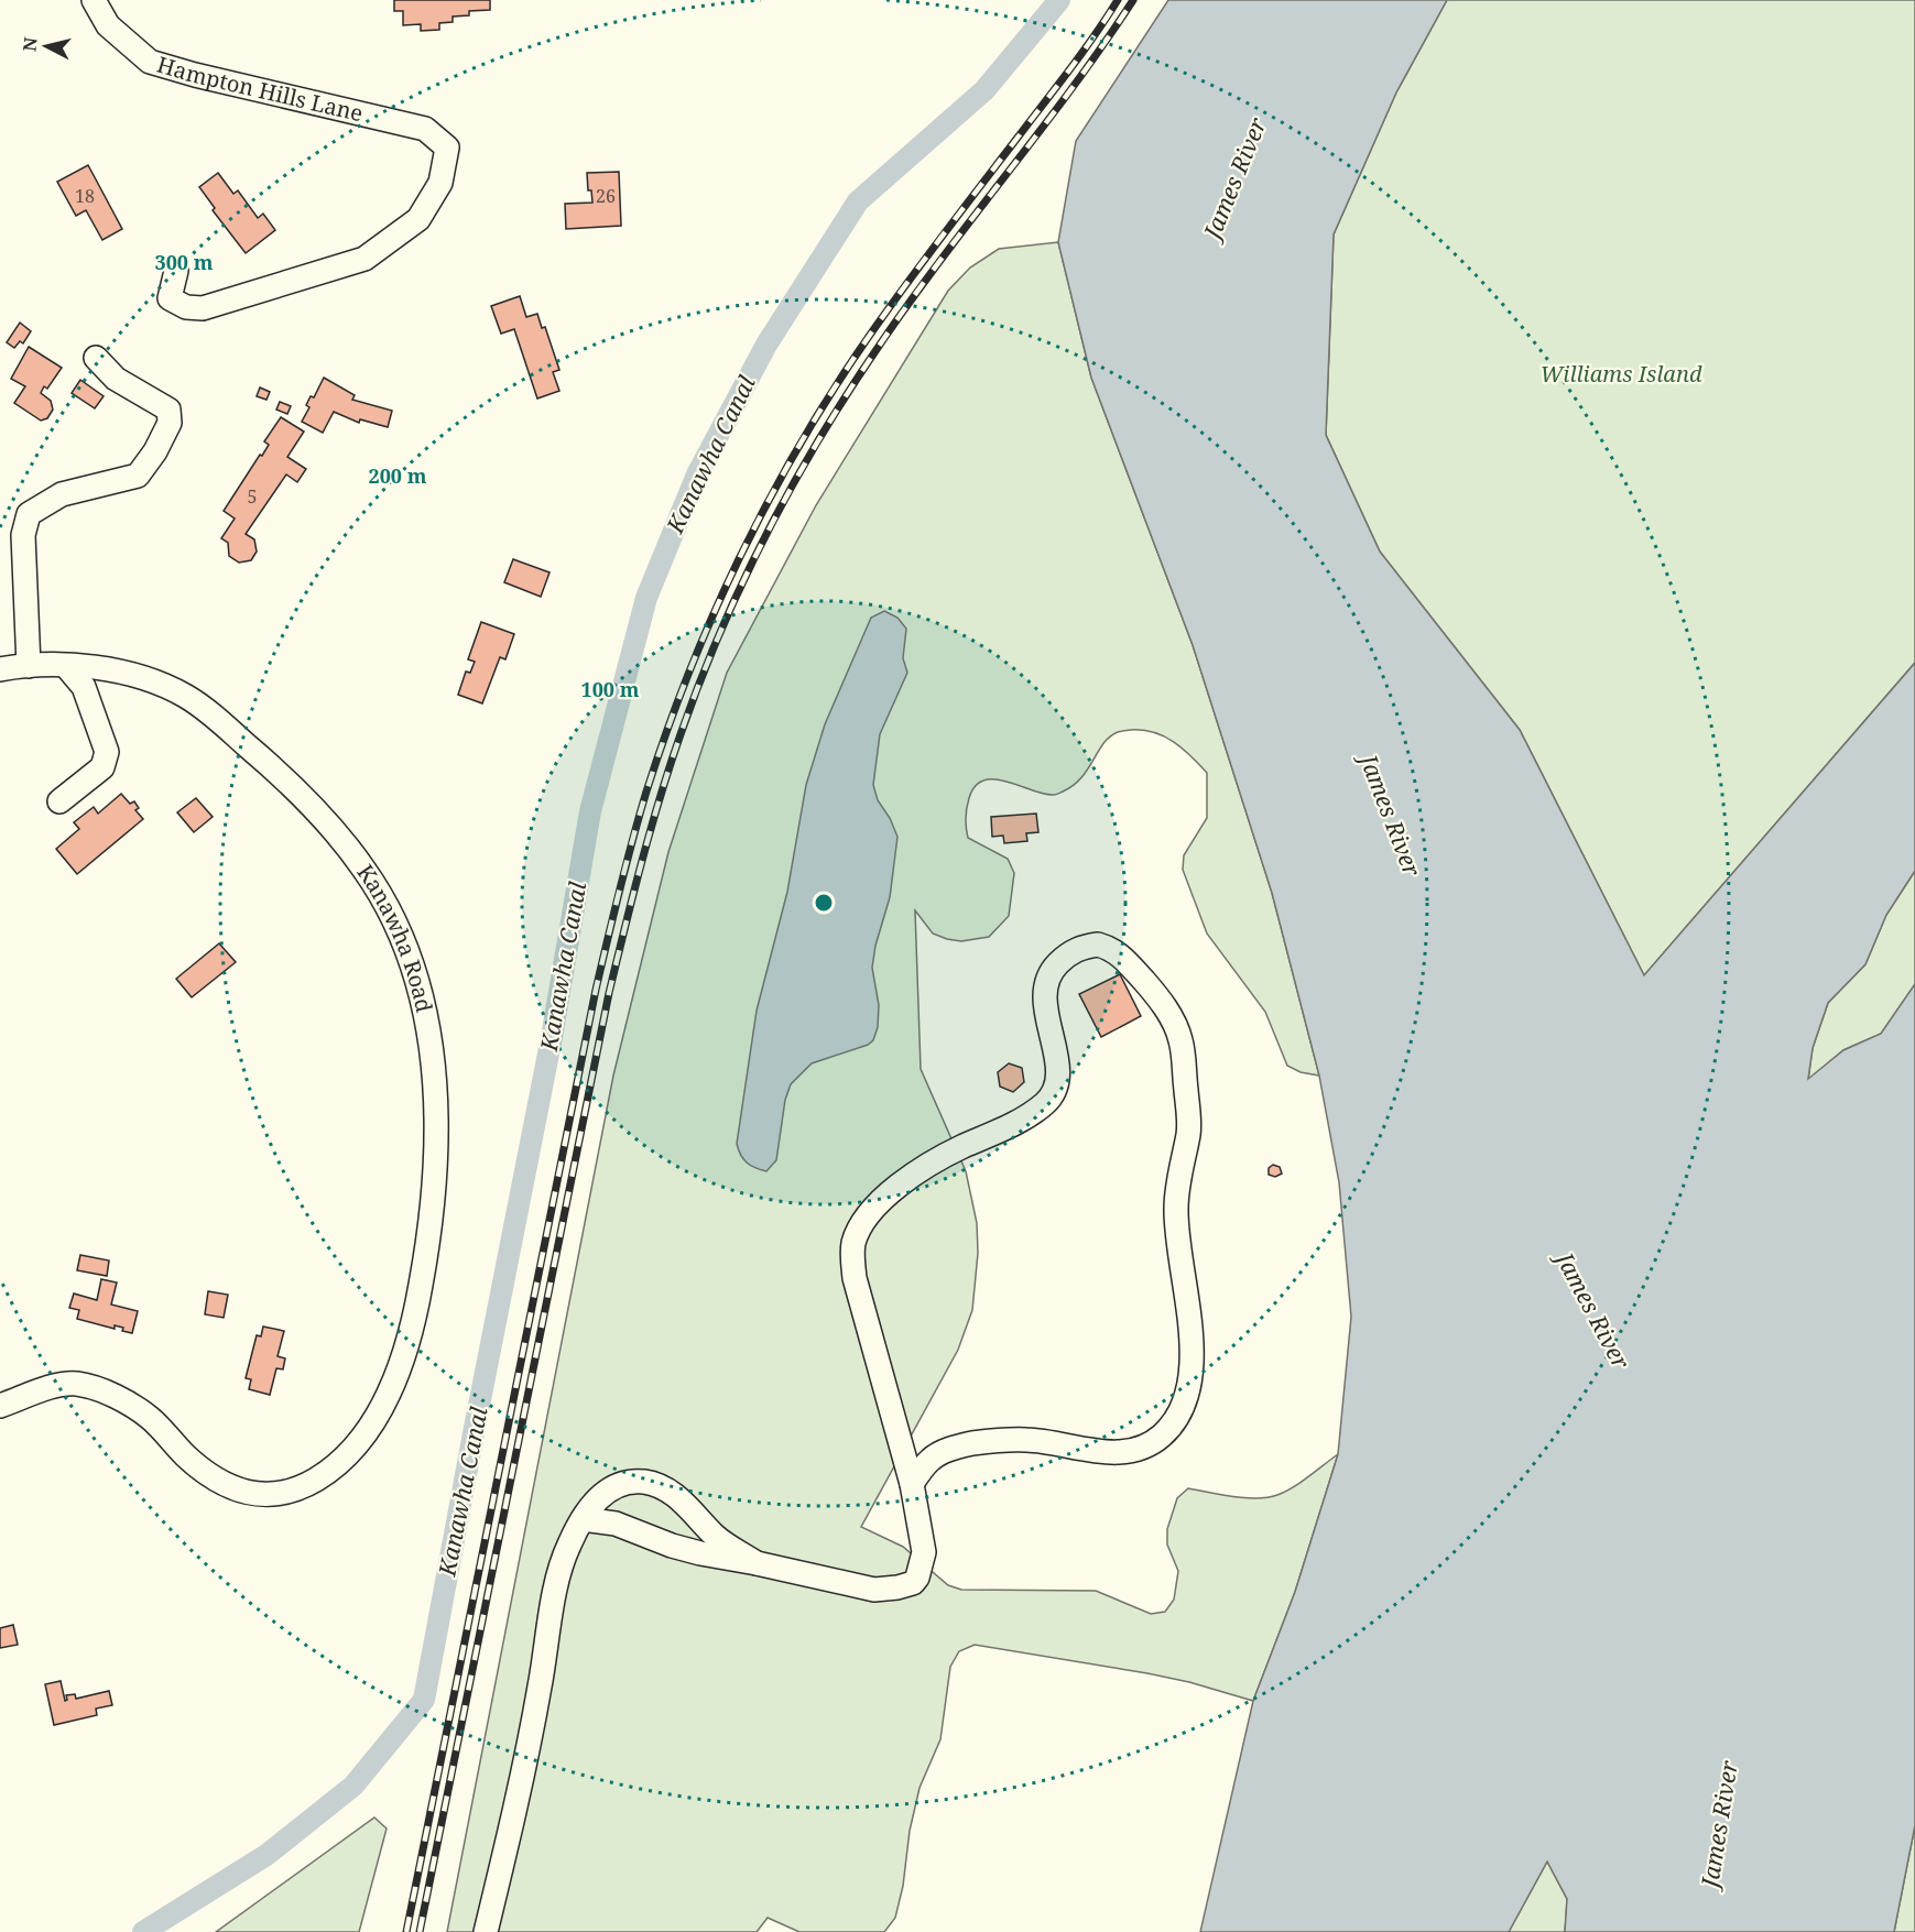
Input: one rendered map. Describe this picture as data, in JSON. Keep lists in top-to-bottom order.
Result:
{
  "streets": {
    "street": ["Hampton Hills Lane", "Kanawha Road"]
  },
  "water": ["James River", "Kanawha Canal"],
  "parks": ["Williams Island"],
  "house_numbers": ["18", "26", "5"],
  "north": "left",
  "rings": ["300 m", "200 m", "100 m"]
}
